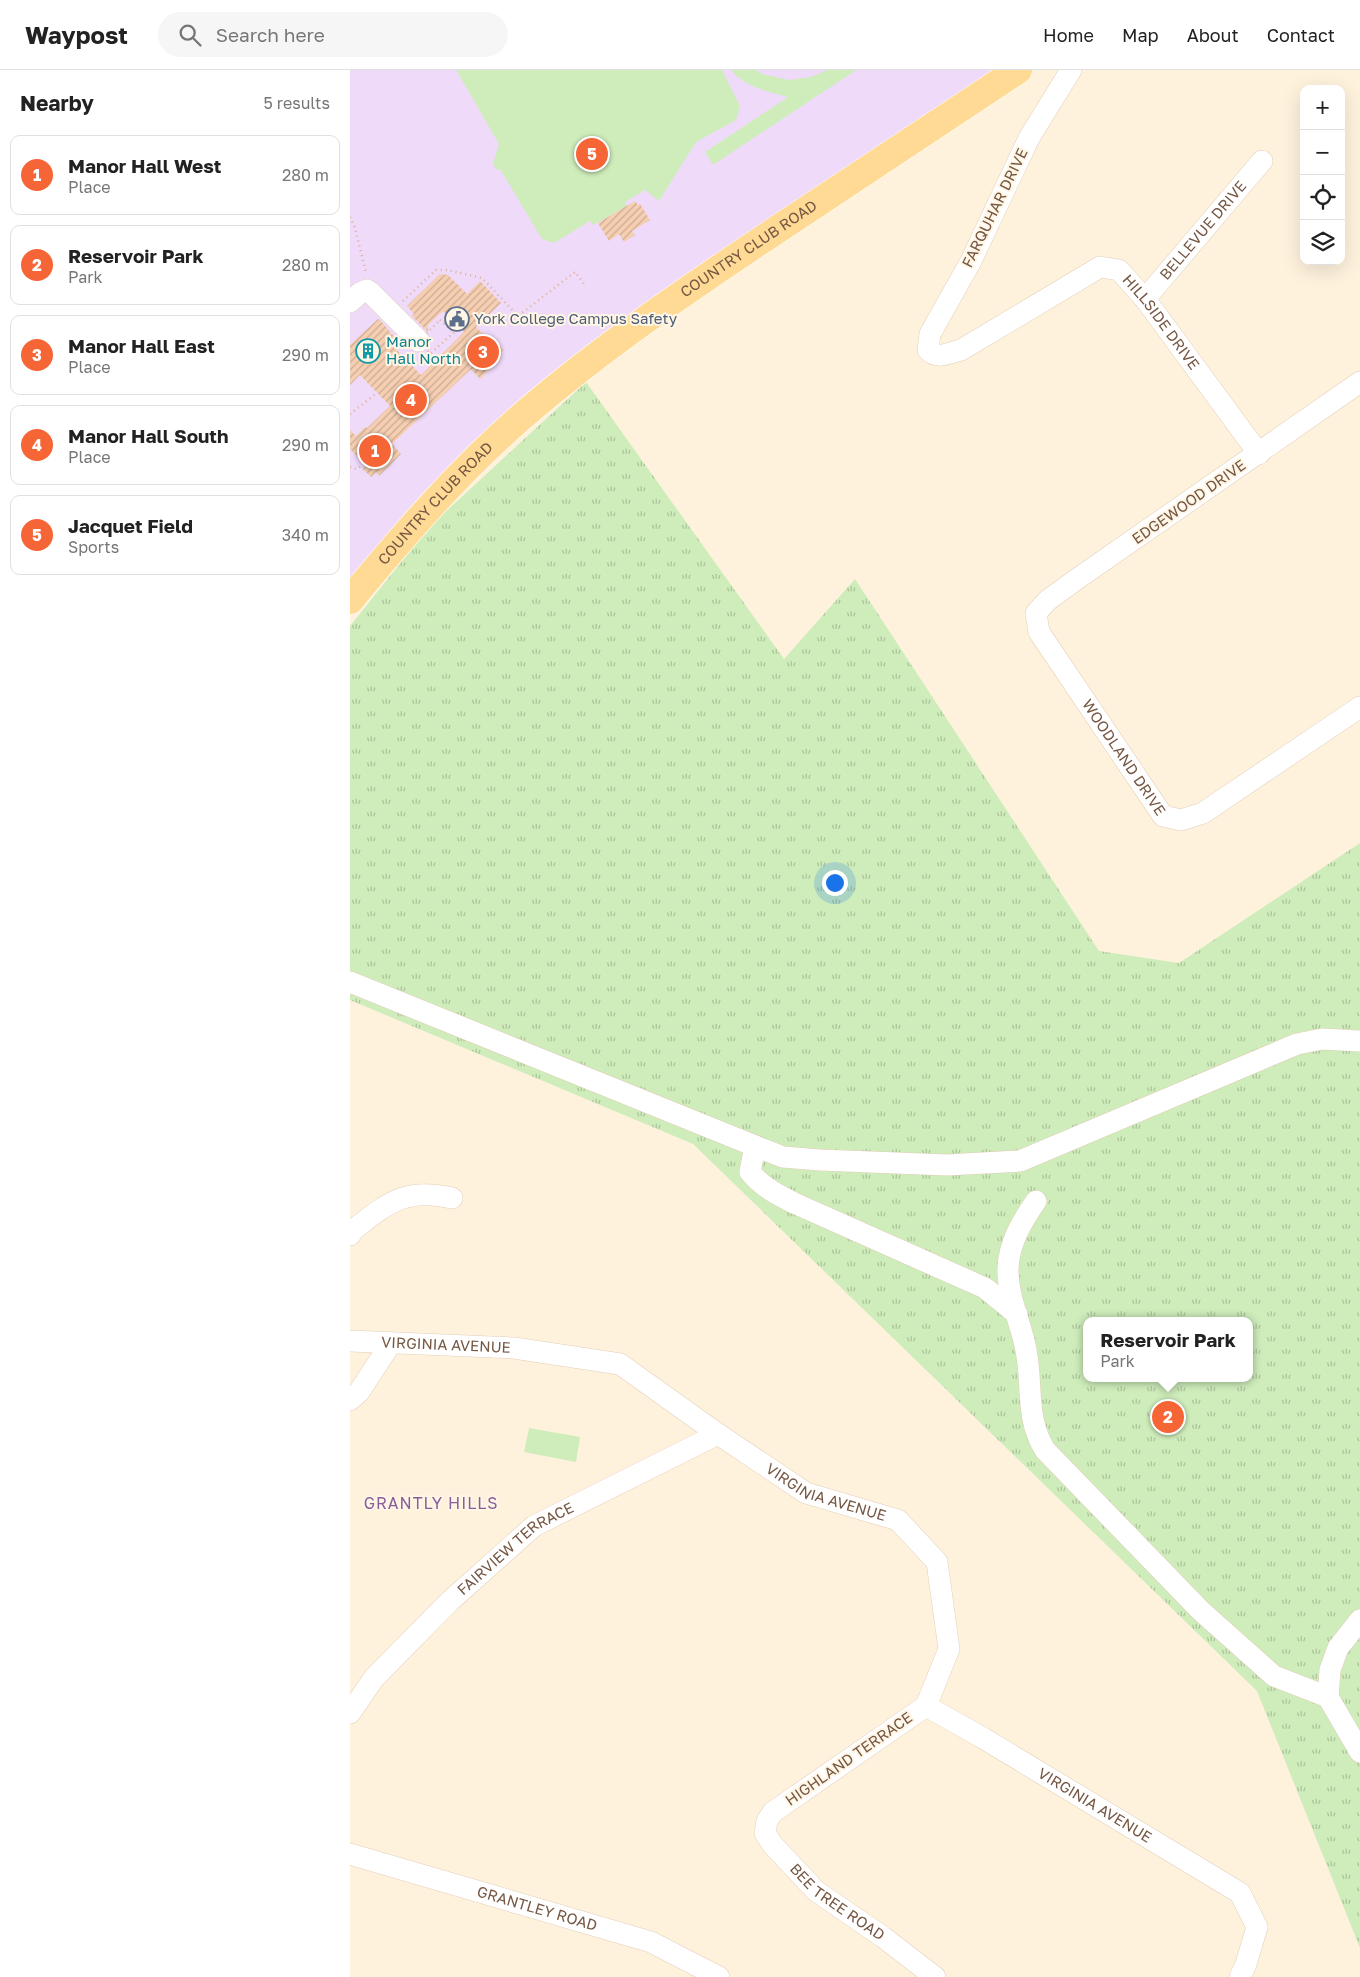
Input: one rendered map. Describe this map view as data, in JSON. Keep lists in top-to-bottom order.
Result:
{
  "streets": {
    "main road": ["COUNTRY CLUB ROAD"],
    "street": [
      "FARQUHAR DRIVE",
      "BELLEVUE DRIVE",
      "HILLSIDE DRIVE",
      "EDGEWOOD DRIVE",
      "WOODLAND DRIVE",
      "VIRGINIA AVENUE",
      "FAIRVIEW TERRACE",
      "HIGHLAND TERRACE",
      "BEE TREE ROAD",
      "GRANTLEY ROAD"
    ]
  },
  "crossings": [
    ["FARQUHAR DRIVE", "HILLSIDE DRIVE"],
    ["BELLEVUE DRIVE", "HILLSIDE DRIVE"],
    ["HILLSIDE DRIVE", "EDGEWOOD DRIVE"],
    ["EDGEWOOD DRIVE", "WOODLAND DRIVE"],
    ["VIRGINIA AVENUE", "FAIRVIEW TERRACE"],
    ["VIRGINIA AVENUE", "HIGHLAND TERRACE"],
    ["HIGHLAND TERRACE", "BEE TREE ROAD"]
  ],
  "districts": ["GRANTLY HILLS"],
  "places": {
    "public building": ["York College Campus Safety"],
    "building": ["Manor Hall North"]
  },
  "page": {
    "header": "Waypost",
    "search": "Search here",
    "nav": [
      "Home",
      "Map",
      "About",
      "Contact"
    ],
    "heading": ["Nearby", "5 results"],
    "map_buttons": ["+", "−"],
    "list": [
      {
        "mark": "1",
        "name": "Manor Hall West",
        "note": "Place",
        "value": "280 m"
      },
      {
        "mark": "2",
        "name": "Reservoir Park",
        "note": "Park",
        "value": "280 m"
      },
      {
        "mark": "3",
        "name": "Manor Hall East",
        "note": "Place",
        "value": "290 m"
      },
      {
        "mark": "4",
        "name": "Manor Hall South",
        "note": "Place",
        "value": "290 m"
      },
      {
        "mark": "5",
        "name": "Jacquet Field",
        "note": "Sports",
        "value": "340 m"
      }
    ],
    "pins": [
      "5",
      "3",
      "4",
      "1",
      "2"
    ],
    "popup": ["Reservoir Park", "Park"]
  }
}
